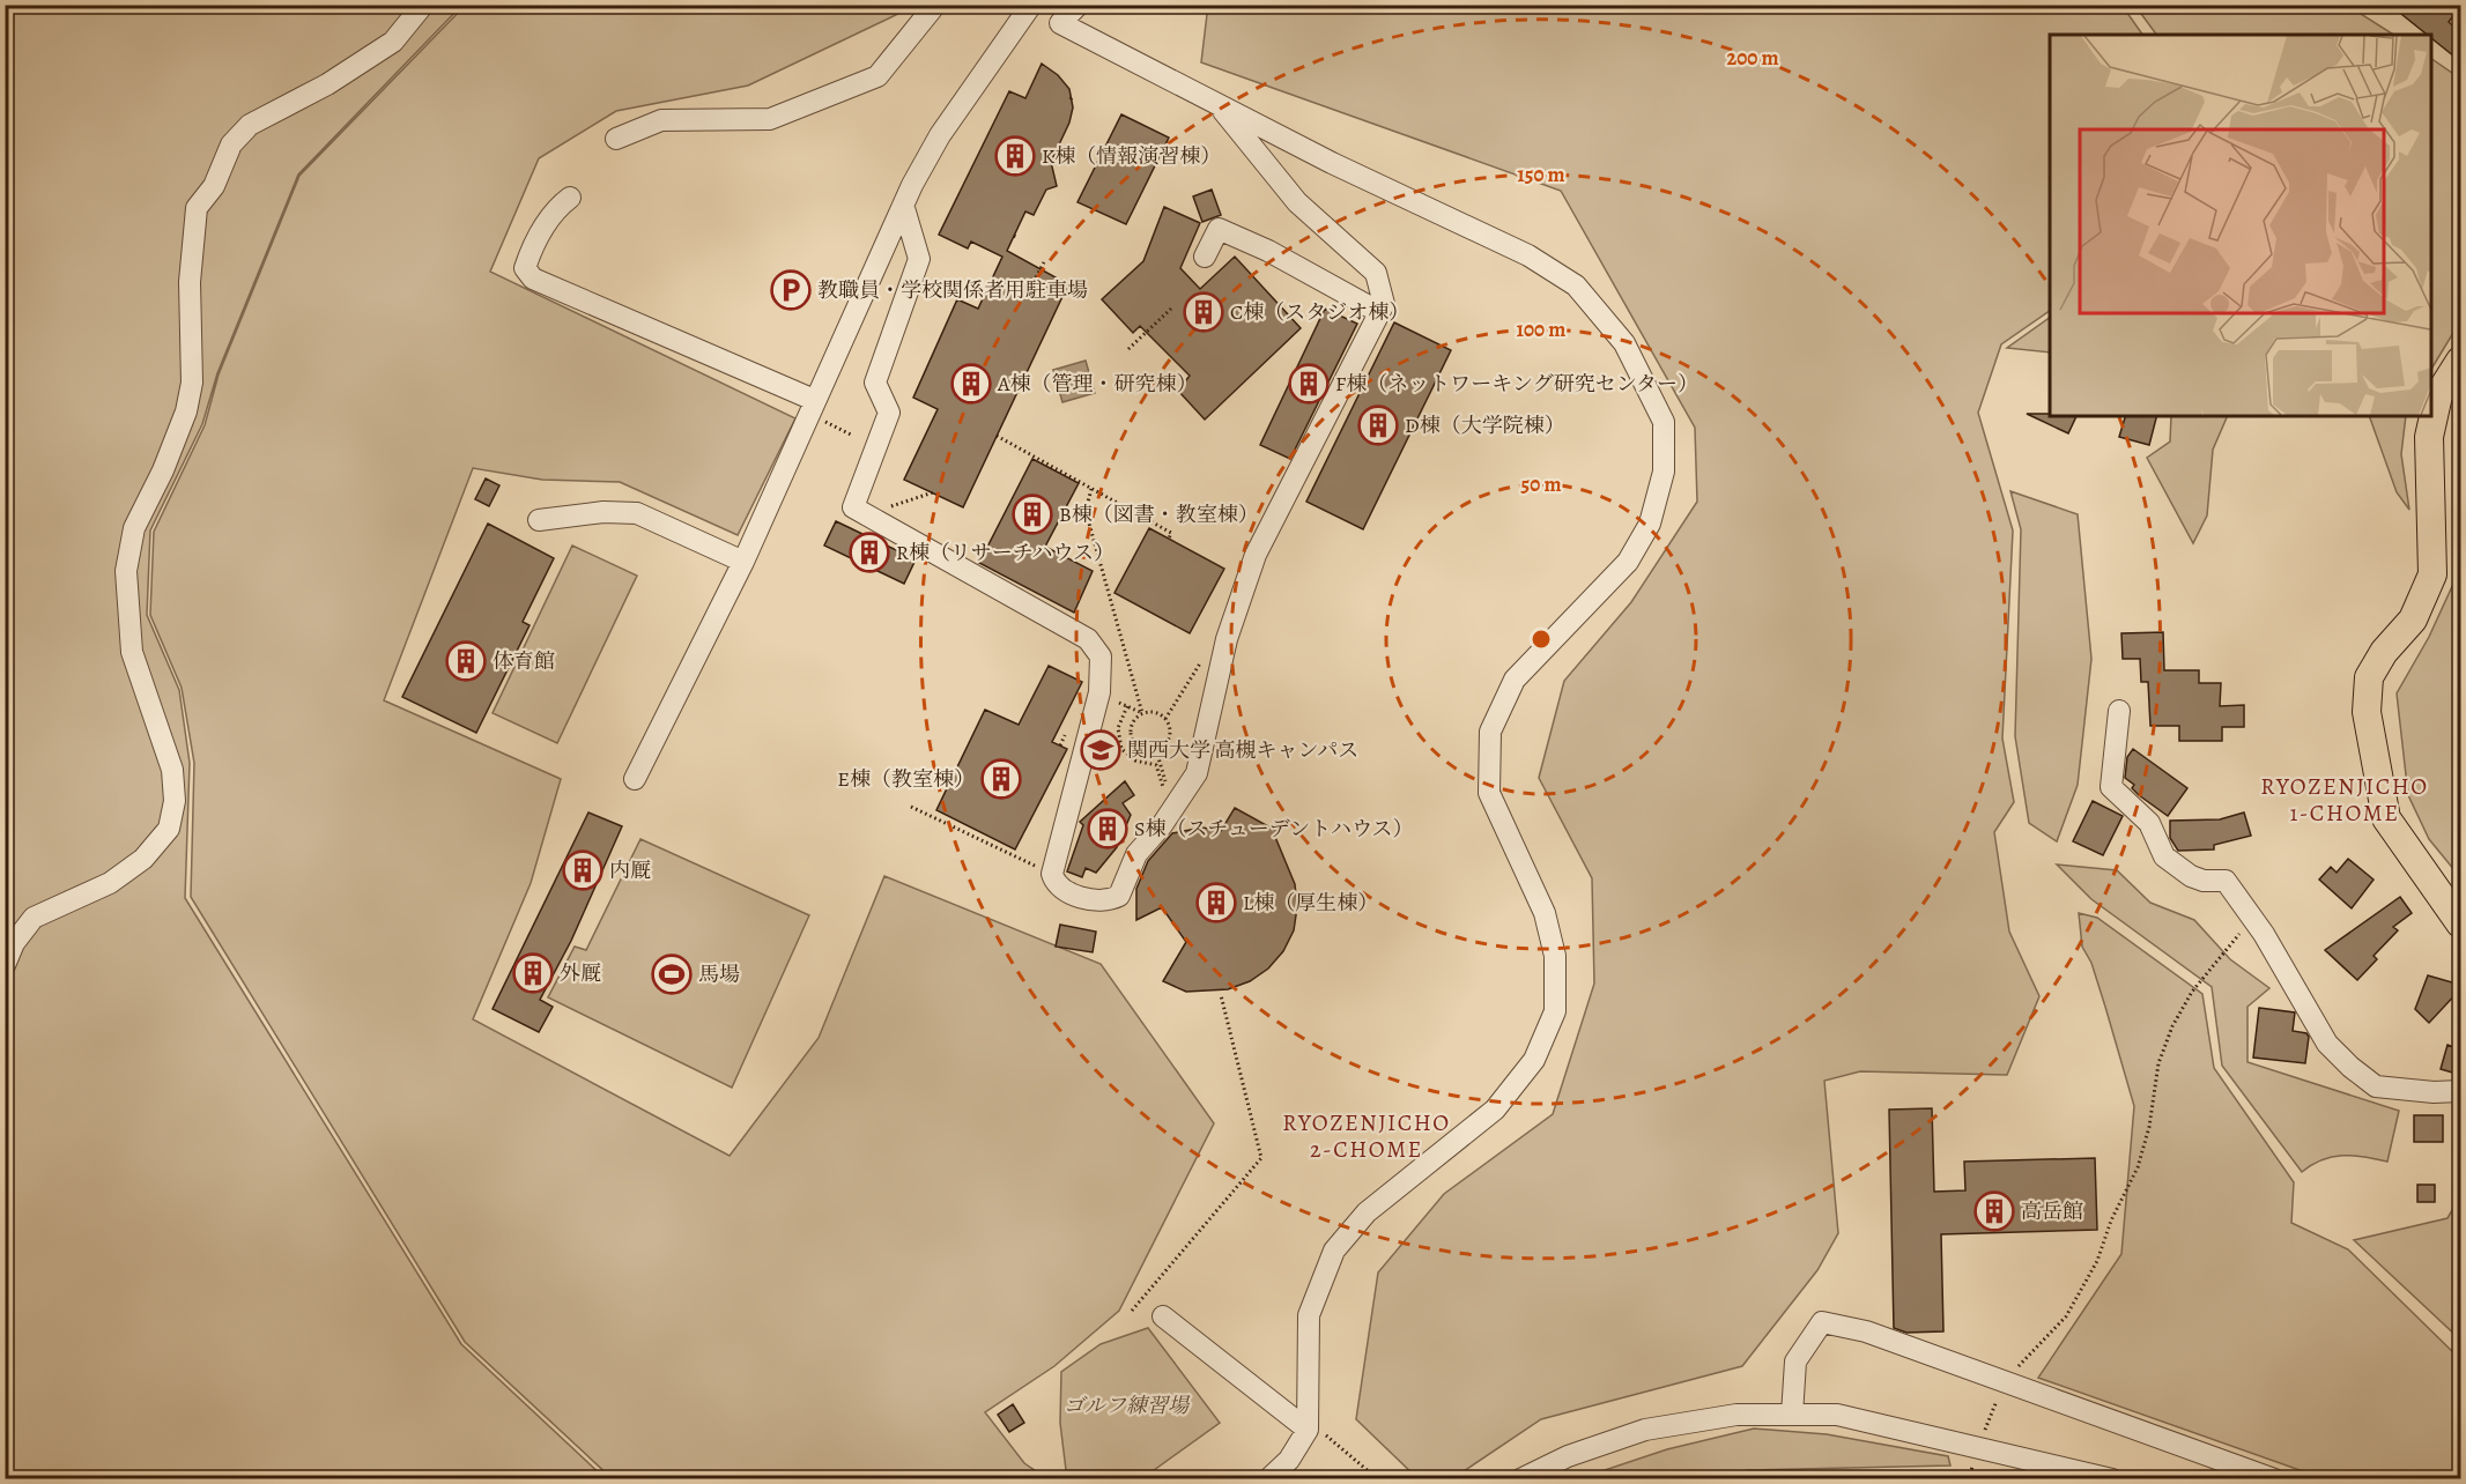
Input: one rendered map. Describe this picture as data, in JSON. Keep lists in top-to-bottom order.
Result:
{
  "districts": ["RYOZENJICHO 1-CHOME", "RYOZENJICHO 2-CHOME"],
  "parks": ["ゴルフ練習場"],
  "places": {
    "building": [
      "K棟（情報演習棟）",
      "C棟（スタジオ棟）",
      "A棟（管理・研究棟）",
      "F棟（ネットワーキング研究センター）",
      "D棟（大学院棟）",
      "B棟（図書・教室棟）",
      "R棟（リサーチハウス）",
      "体育館",
      "E棟（教室棟）",
      "S棟（スチューデントハウス）",
      "内厩",
      "L棟（厚生棟）",
      "外厩",
      "高岳館"
    ],
    "parking": ["教職員・学校関係者用駐車場"],
    "school or university": ["関西大学 高槻キャンパス"],
    "sports": ["馬場"]
  },
  "rings": [
    "200 m",
    "150 m",
    "100 m",
    "50 m"
  ]
}
